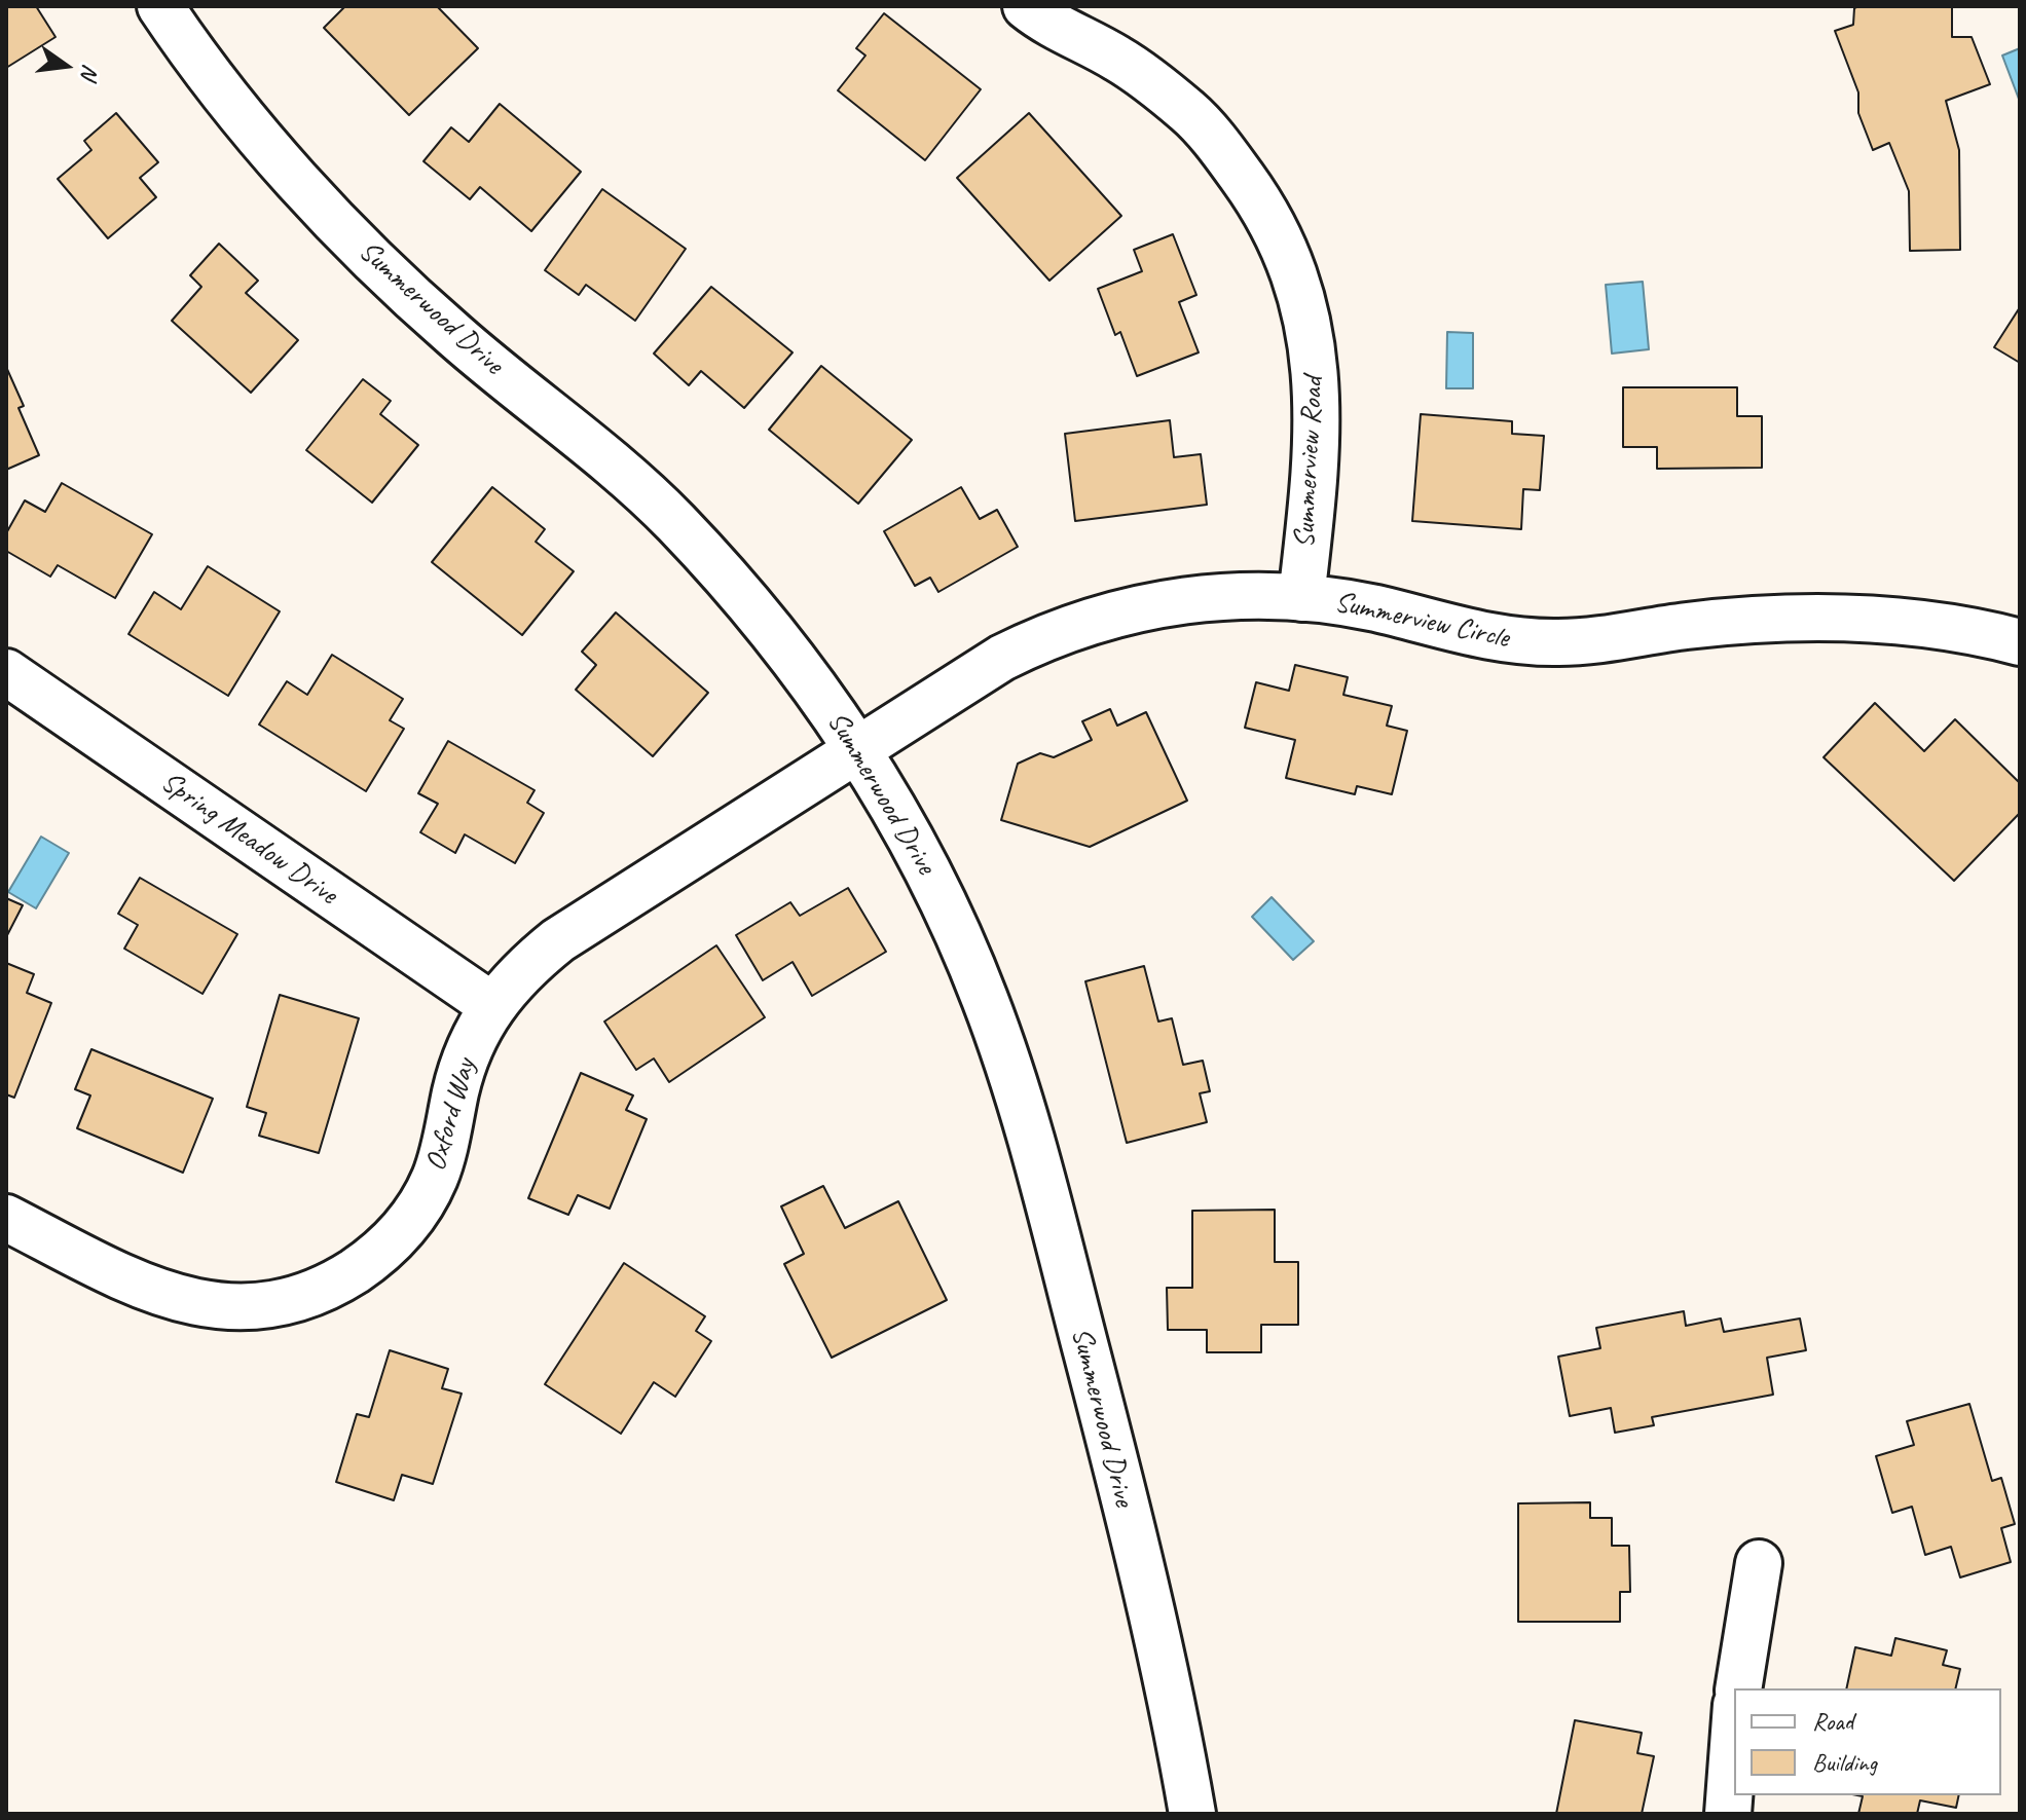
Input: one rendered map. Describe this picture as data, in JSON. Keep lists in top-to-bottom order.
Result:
{
  "streets": {
    "street": [
      "Summerwood Drive",
      "Summerview Road",
      "Summerview Circle",
      "Spring Meadow Drive",
      "Oxford Way"
    ]
  },
  "crossings": [
    ["Summerwood Drive", "Summerview Circle"],
    ["Summerwood Drive", "Oxford Way"],
    ["Summerview Road", "Summerview Circle"],
    ["Summerview Circle", "Oxford Way"],
    ["Spring Meadow Drive", "Oxford Way"]
  ],
  "legend": ["Road", "Building"],
  "north": "right"
}
